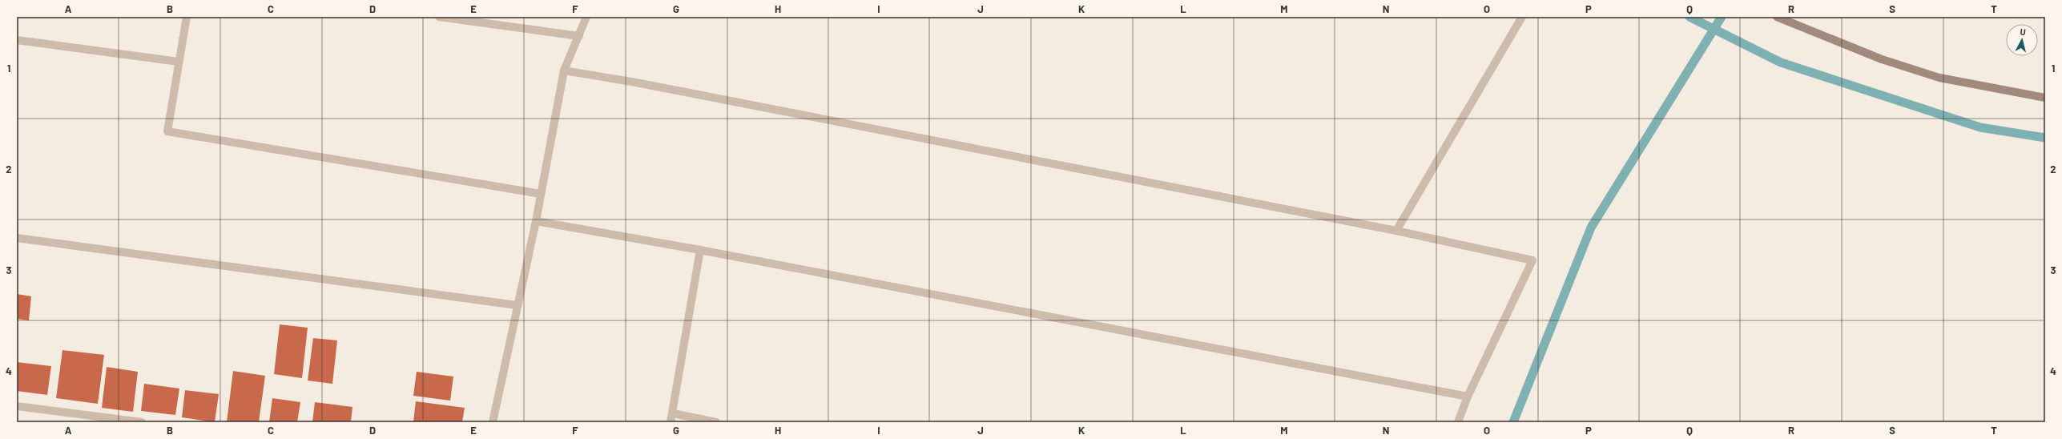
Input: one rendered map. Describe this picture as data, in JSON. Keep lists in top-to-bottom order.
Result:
{
  "north": "top",
  "grid": {
    "columns": [
      "A",
      "B",
      "C",
      "D",
      "E",
      "F",
      "G",
      "H",
      "I",
      "J",
      "K",
      "L",
      "M",
      "N",
      "O",
      "P",
      "Q",
      "R",
      "S",
      "T"
    ],
    "rows": [
      "1",
      "2",
      "3",
      "4"
    ]
  }
}
